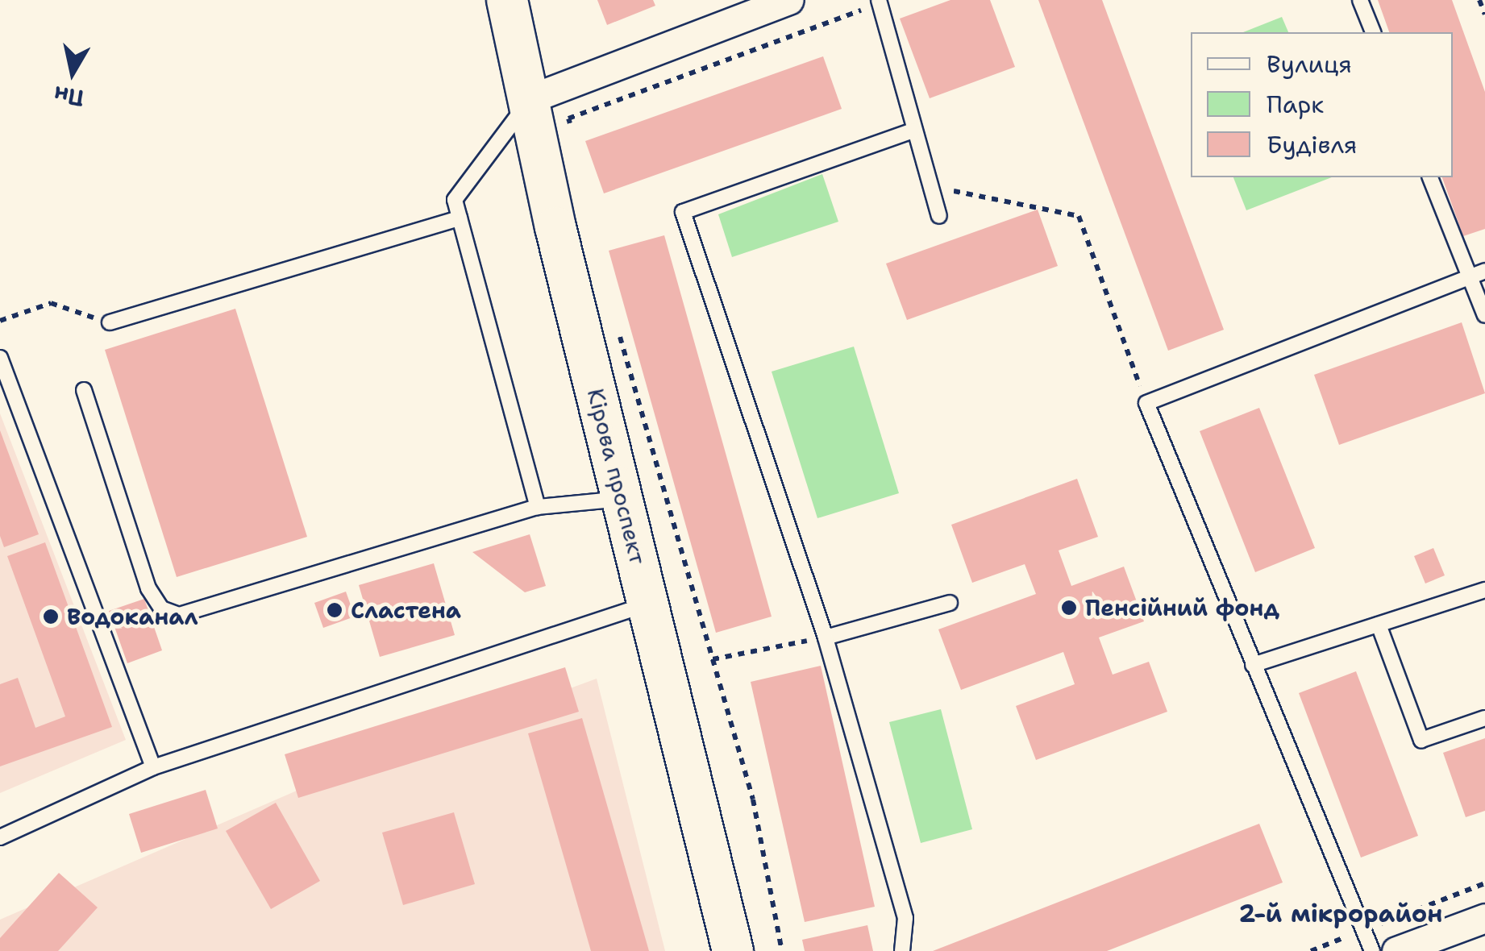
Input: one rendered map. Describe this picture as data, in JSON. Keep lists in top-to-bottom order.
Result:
{
  "streets": {
    "street": ["Кірова проспект"]
  },
  "districts": ["2-й мікрорайон"],
  "places": ["Пенсійний фонд", "Сластена", "Водоканал"],
  "legend": ["Вулиця", "Парк", "Будівля"],
  "north": "bottom"
}
